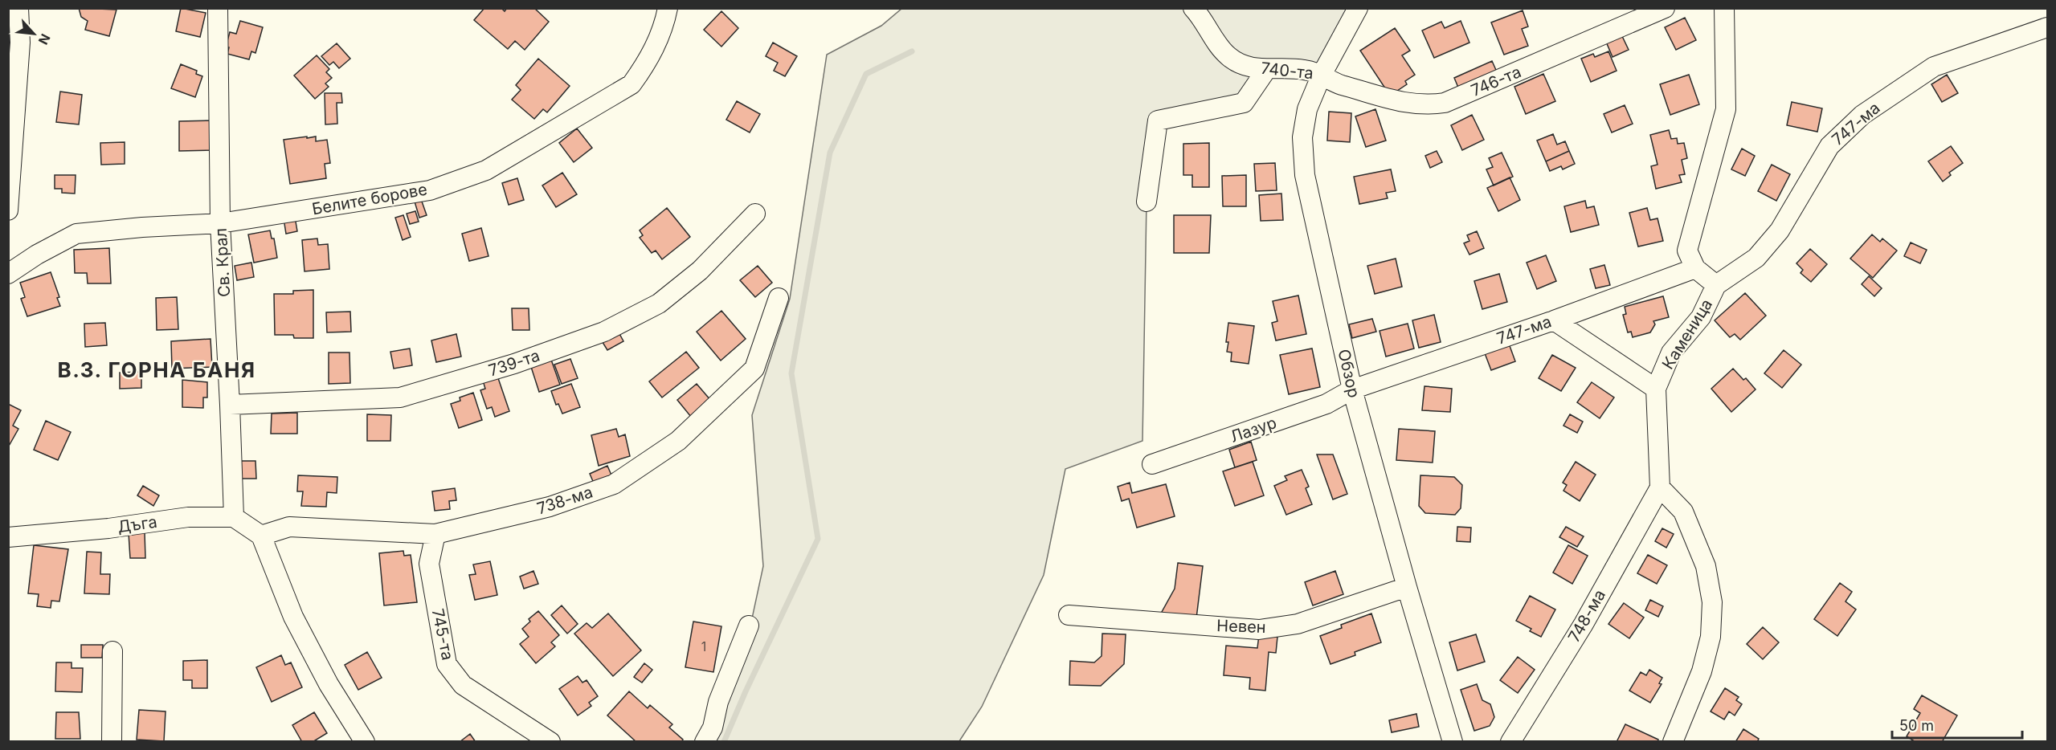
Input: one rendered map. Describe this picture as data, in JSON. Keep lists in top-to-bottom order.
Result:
{
  "streets": {
    "street": [
      "740-та",
      "746-та",
      "747-ма",
      "Белите борове",
      "Св. Крал",
      "Каменица",
      "739-та",
      "Обзор",
      "Лазур",
      "738-ма",
      "Дъга",
      "748-ма",
      "Невен",
      "745-та"
    ]
  },
  "crossings": [
    ["740-та", "746-та"],
    ["740-та", "Обзор"],
    ["746-та", "Обзор"],
    ["747-ма", "Каменица"],
    ["747-ма", "Обзор"],
    ["747-ма", "Лазур"],
    ["Белите борове", "Св. Крал"],
    ["Св. Крал", "739-та"],
    ["Св. Крал", "Дъга"],
    ["Каменица", "748-ма"],
    ["Обзор", "Лазур"],
    ["Обзор", "Невен"],
    ["738-ма", "745-та"]
  ],
  "districts": ["В.З. ГОРНА БАНЯ"],
  "house_numbers": ["1"],
  "scale_bar": "50 m",
  "north": "bottom right"
}
